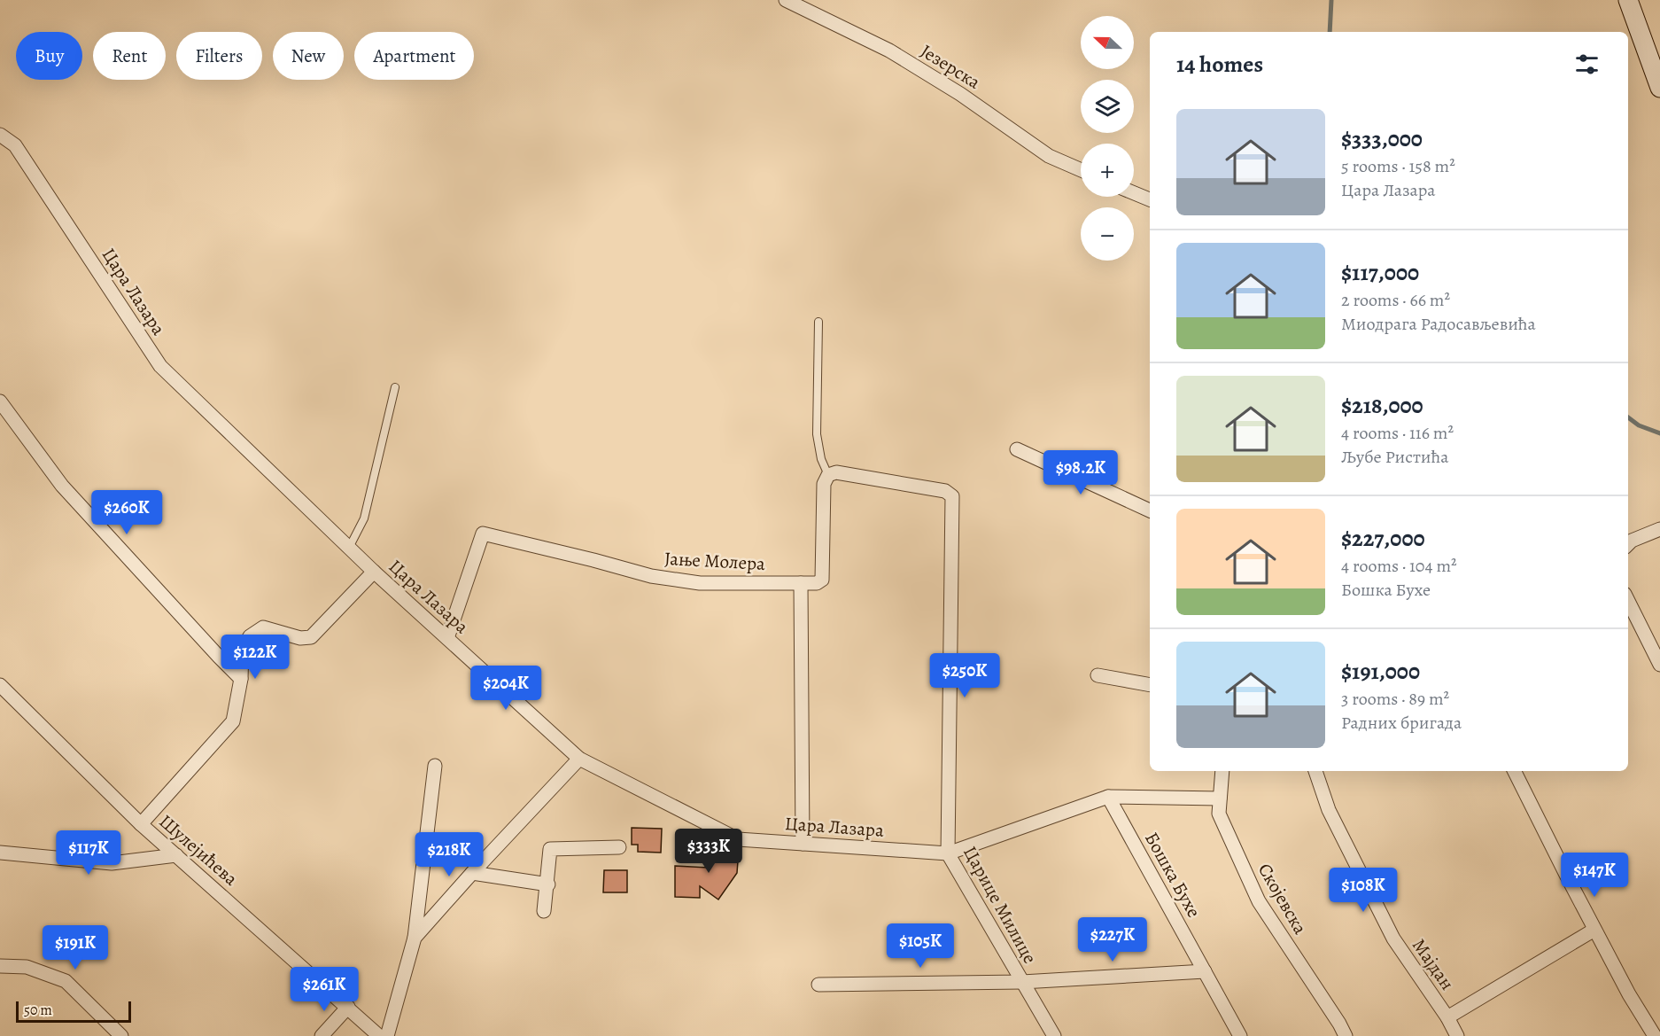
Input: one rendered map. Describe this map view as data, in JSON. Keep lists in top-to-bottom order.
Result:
{
  "streets": {
    "street": [
      "Језерска",
      "Цара Лазара",
      "Јање Молера",
      "Шулејићева",
      "Бошка Бухе",
      "Скојевска",
      "Царице Милице",
      "Мајдан"
    ]
  },
  "crossings": [
    ["Цара Лазара", "Јање Молера"],
    ["Цара Лазара", "Бошка Бухе"],
    ["Цара Лазара", "Скојевска"],
    ["Цара Лазара", "Царице Милице"]
  ],
  "scale_bar": "50 m",
  "north": "left",
  "page": {
    "map_buttons": ["+", "−"],
    "chip": [
      "Buy",
      "Rent",
      "Filters",
      "New",
      "Apartment"
    ],
    "heading": "14 homes",
    "list": [
      {
        "name": "$333,000",
        "note": "5 rooms · 158 m² · Цара Лазара"
      },
      {
        "name": "$117,000",
        "note": "2 rooms · 66 m² · Миодрага Радосављевића"
      },
      {
        "name": "$218,000",
        "note": "4 rooms · 116 m² · Љубе Ристића"
      },
      {
        "name": "$227,000",
        "note": "4 rooms · 104 m² · Бошка Бухе"
      },
      {
        "name": "$191,000",
        "note": "3 rooms · 89 m² · Радних бригада"
      }
    ],
    "price": [
      "$98.2K",
      "$260K",
      "$122K",
      "$250K",
      "$204K",
      "$333K",
      "$117K",
      "$218K",
      "$147K",
      "$108K",
      "$227K",
      "$105K",
      "$191K",
      "$261K"
    ],
    "scale": "50 m"
  }
}
